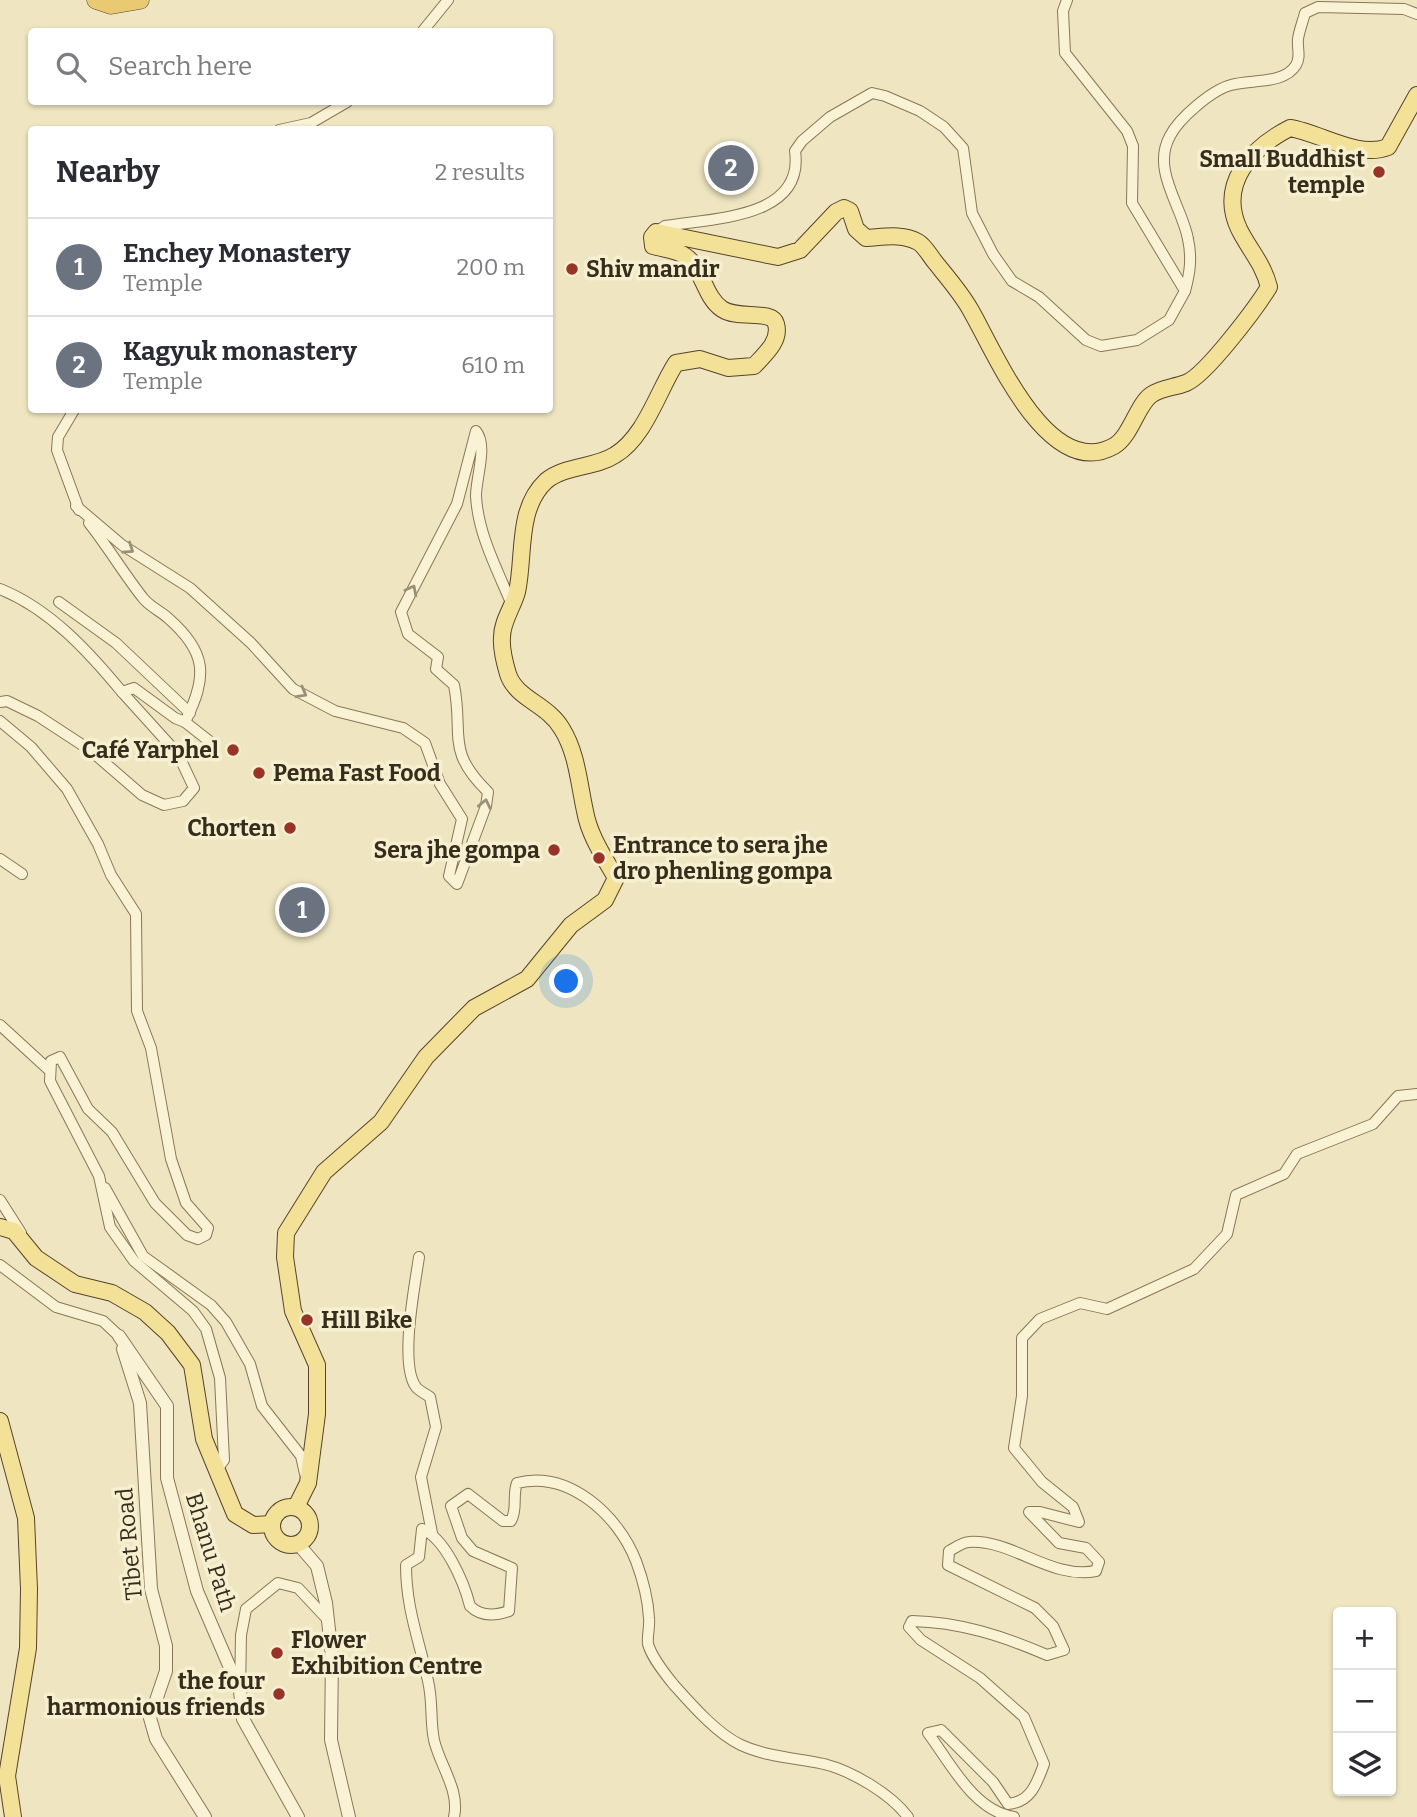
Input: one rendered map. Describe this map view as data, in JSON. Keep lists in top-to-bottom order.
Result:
{
  "streets": {
    "street": ["Tibet Road", "Bhanu Path"]
  },
  "crossings": [
    ["Tibet Road", "Bhanu Path"]
  ],
  "places": [
    "Small Buddhist temple",
    "Shiv mandir",
    "Café Yarphel",
    "Pema Fast Food",
    "Chorten",
    "Sera jhe gompa",
    "Entrance to sera jhe dro phenling gompa",
    "Hill Bike",
    "Flower Exhibition Centre",
    "the four harmonious friends"
  ],
  "page": {
    "search": "Search here",
    "heading": ["Nearby", "2 results"],
    "pins": ["2", "1"],
    "list": [
      {
        "mark": "1",
        "name": "Enchey Monastery",
        "note": "Temple",
        "value": "200 m"
      },
      {
        "mark": "2",
        "name": "Kagyuk monastery",
        "note": "Temple",
        "value": "610 m"
      }
    ],
    "map_buttons": ["+", "−"]
  }
}
